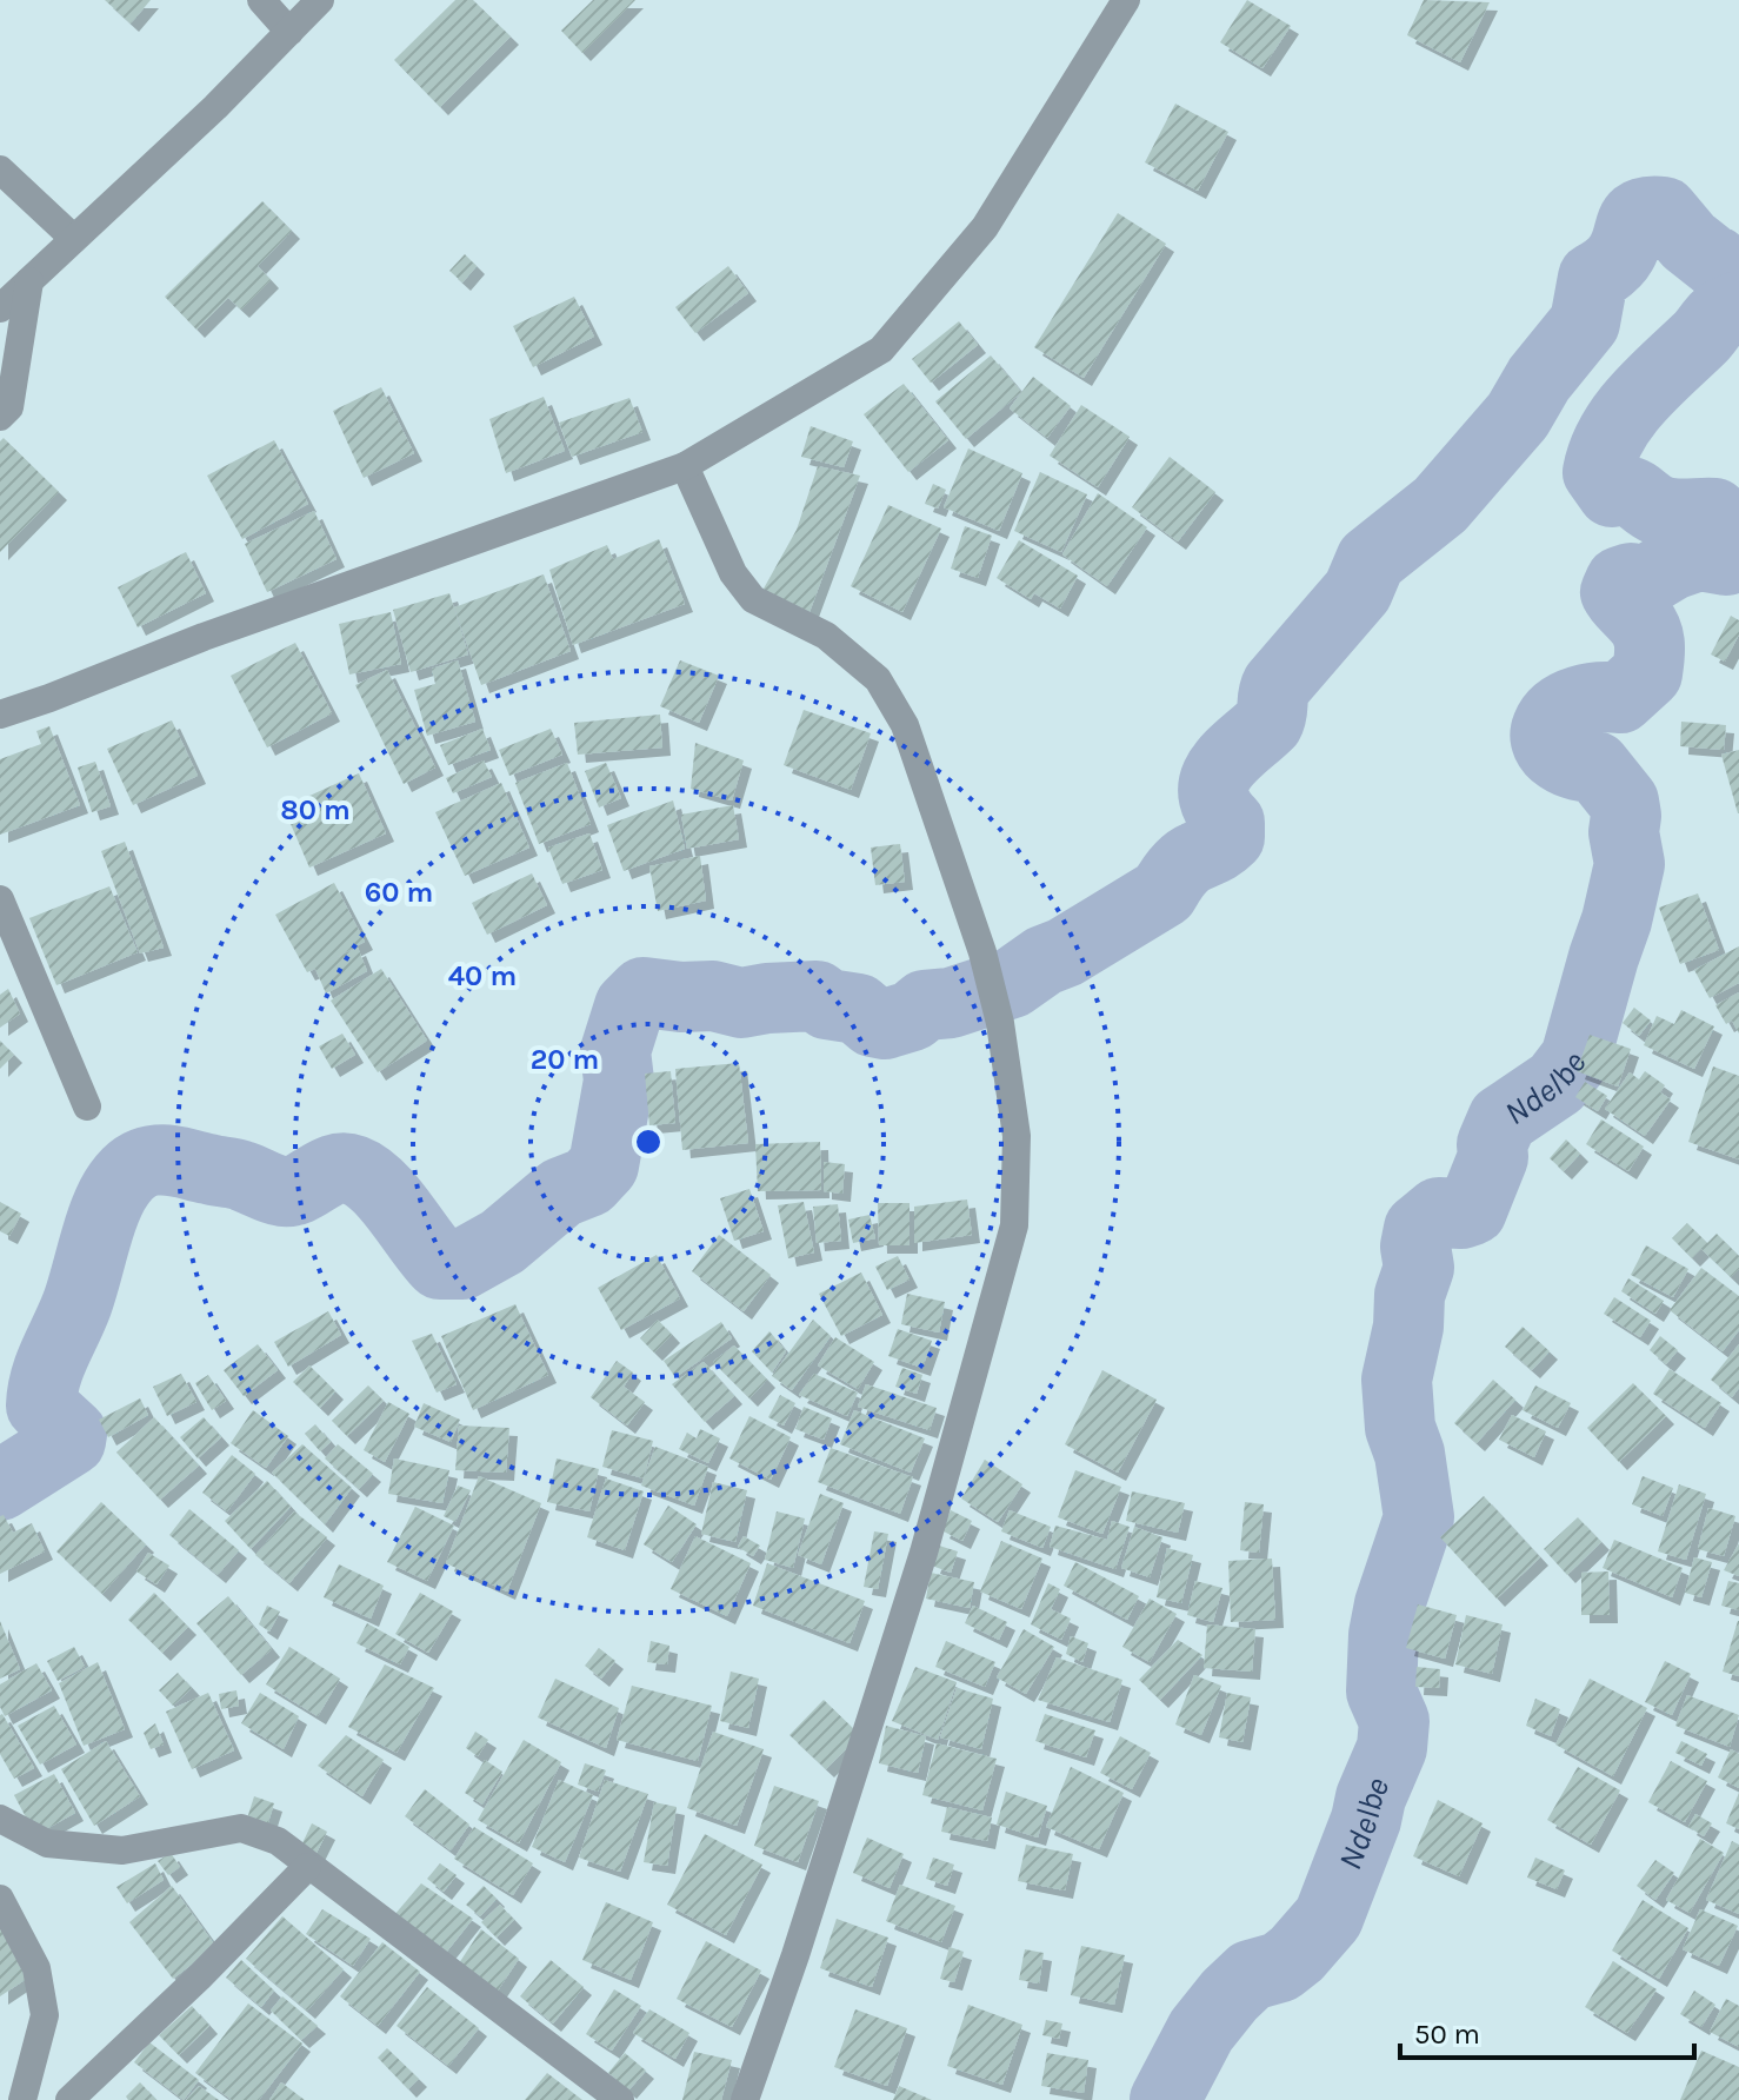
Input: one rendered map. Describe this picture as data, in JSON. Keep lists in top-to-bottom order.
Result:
{
  "water": ["Ndelbe"],
  "scale_bar": "50 m",
  "rings": [
    "80 m",
    "60 m",
    "40 m",
    "20 m"
  ]
}
